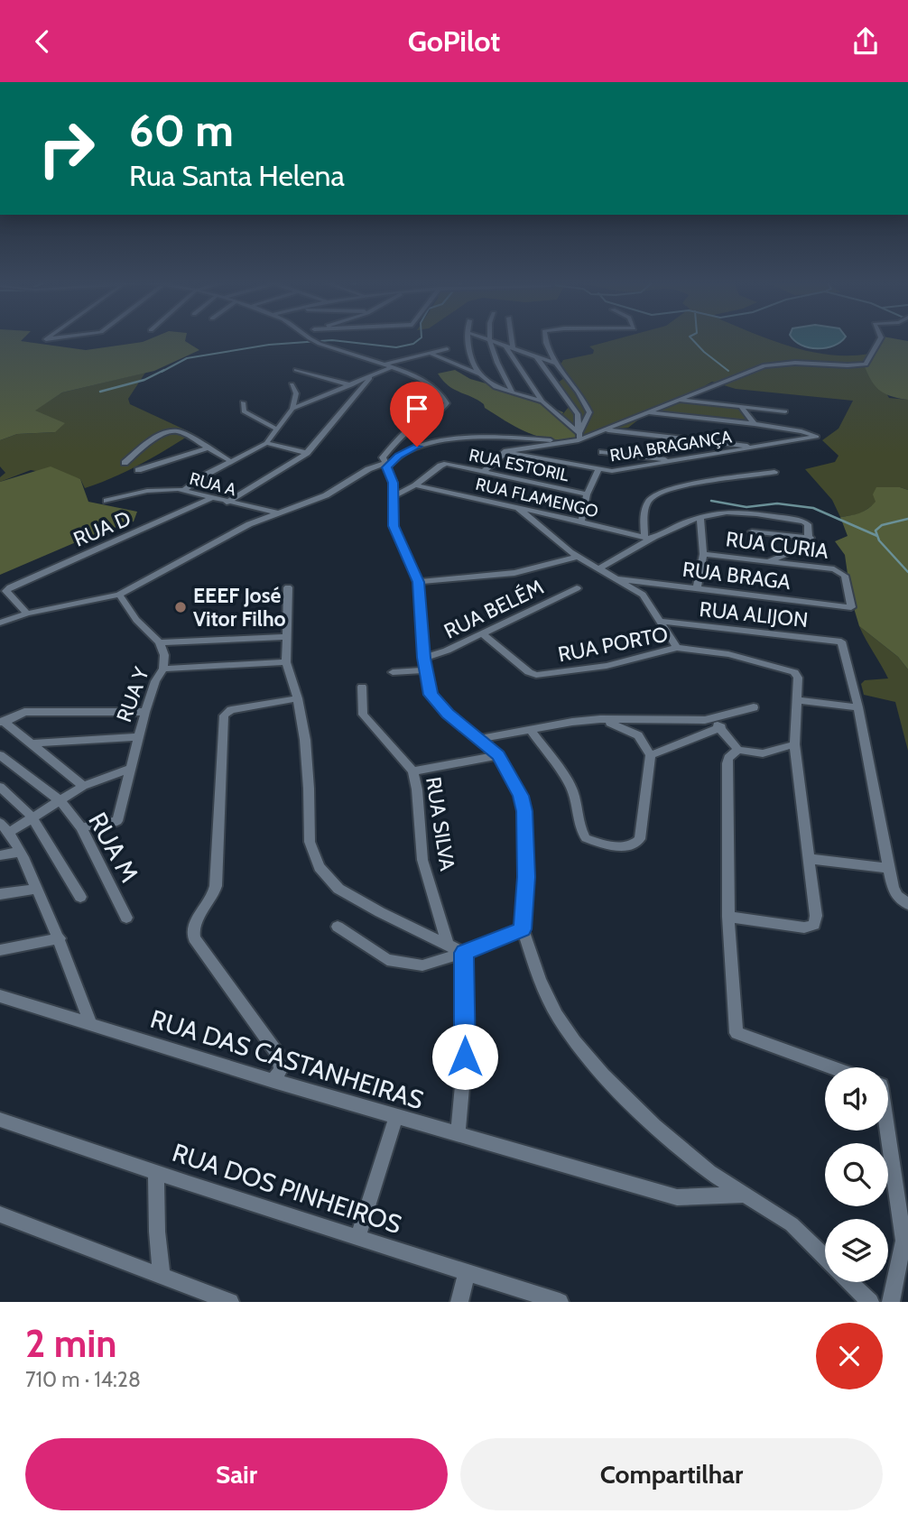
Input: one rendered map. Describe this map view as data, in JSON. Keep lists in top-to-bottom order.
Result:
{
  "streets": {
    "street": [
      "RUA BRAGANÇA",
      "RUA ESTORIL",
      "RUA A",
      "RUA FLAMENGO",
      "RUA D",
      "RUA CURIA",
      "RUA BRAGA",
      "RUA BELÉM",
      "RUA ALIJON",
      "RUA PORTO",
      "RUA Y",
      "RUA SILVA",
      "RUA M",
      "RUA DAS CASTANHEIRAS",
      "RUA DOS PINHEIROS"
    ]
  },
  "crossings": [
    ["RUA BRAGANÇA", "RUA ESTORIL"],
    ["RUA BRAGANÇA", "RUA FLAMENGO"],
    ["RUA ESTORIL", "RUA FLAMENGO"],
    ["RUA A", "RUA D"],
    ["RUA CURIA", "RUA BRAGA"],
    ["RUA BELÉM", "RUA PORTO"],
    ["RUA Y", "RUA M"]
  ],
  "places": ["EEEF José Vitor Filho"],
  "page": {
    "header": "GoPilot",
    "turn": ["60 m", "Rua Santa Helena"],
    "heading": ["2 min", "710 m · 14:28"],
    "buttons": ["Sair", "Compartilhar"]
  }
}
